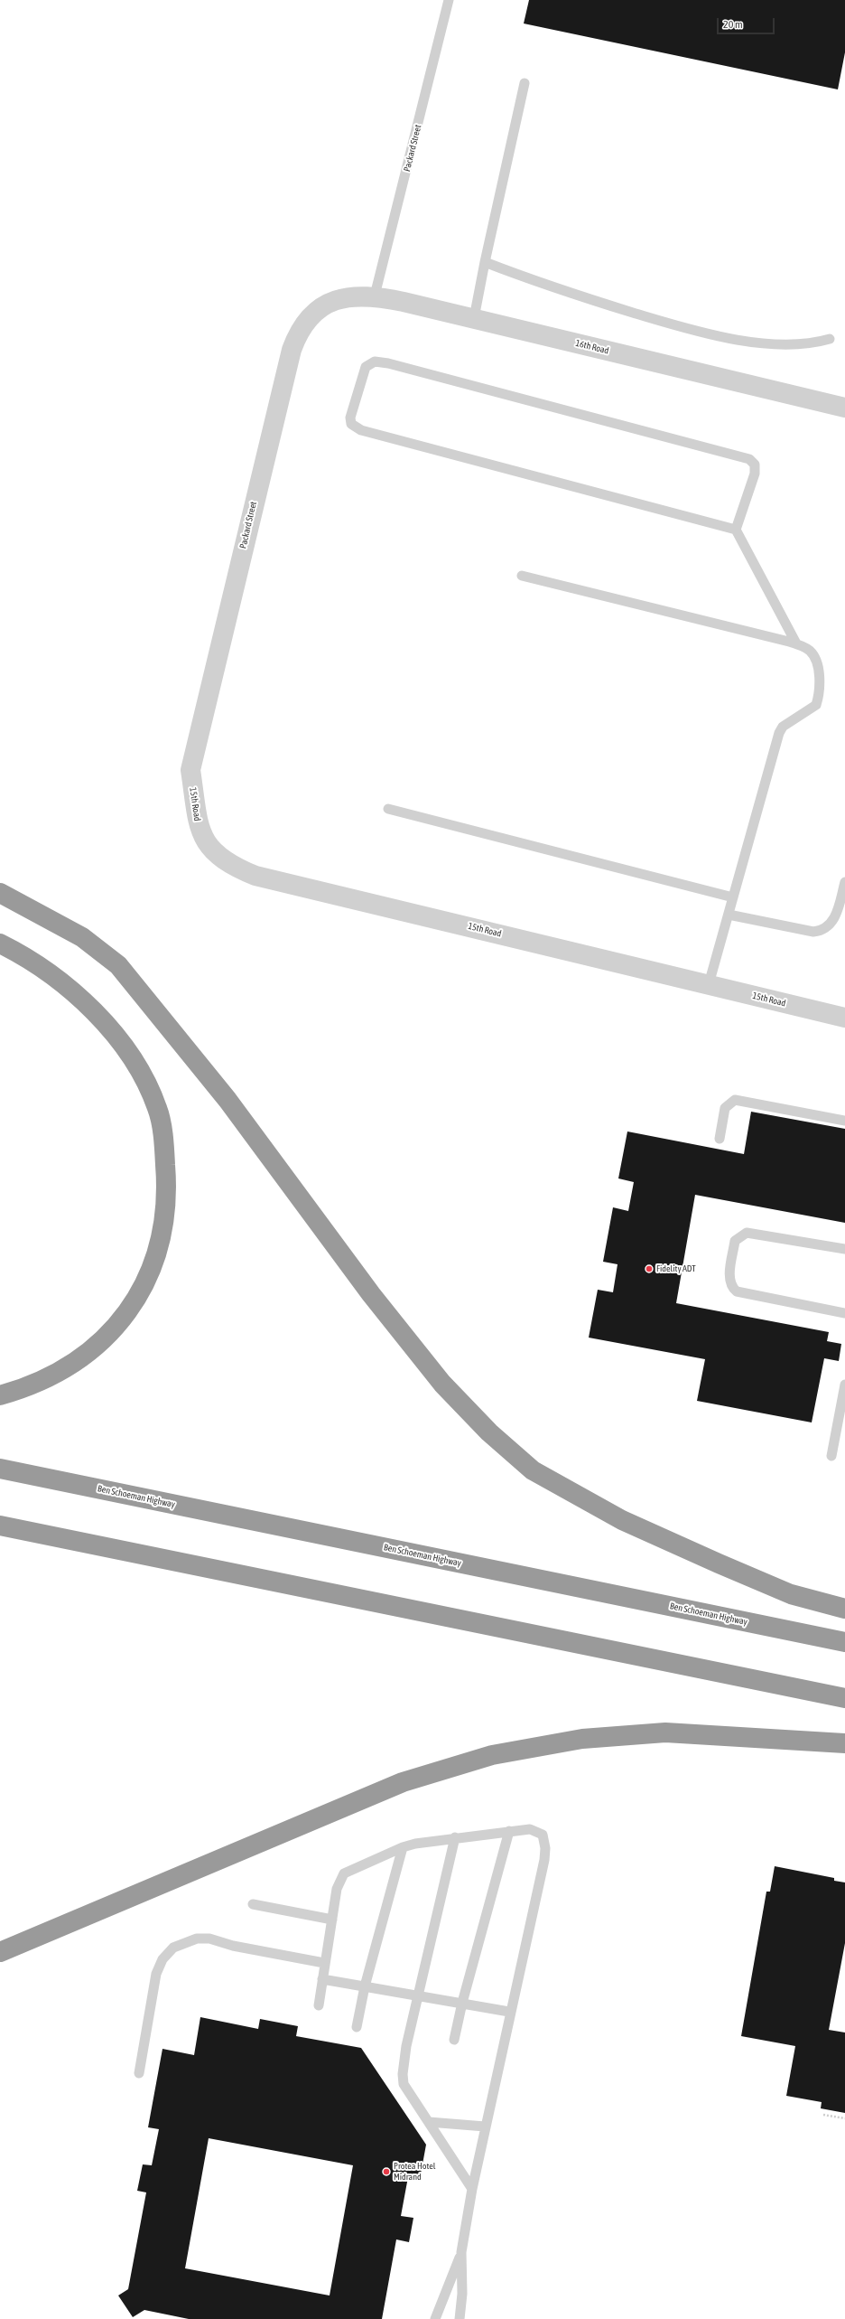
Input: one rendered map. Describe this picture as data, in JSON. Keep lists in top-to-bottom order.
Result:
{
  "streets": {
    "highway": ["Ben Schoeman Highway"],
    "street": ["Packard Street", "16th Road", "15th Road"]
  },
  "crossings": [
    ["Packard Street", "16th Road"],
    ["Packard Street", "15th Road"]
  ],
  "places": ["Fidelity ADT", "Protea Hotel Midrand"],
  "scale_bar": "20 m"
}
